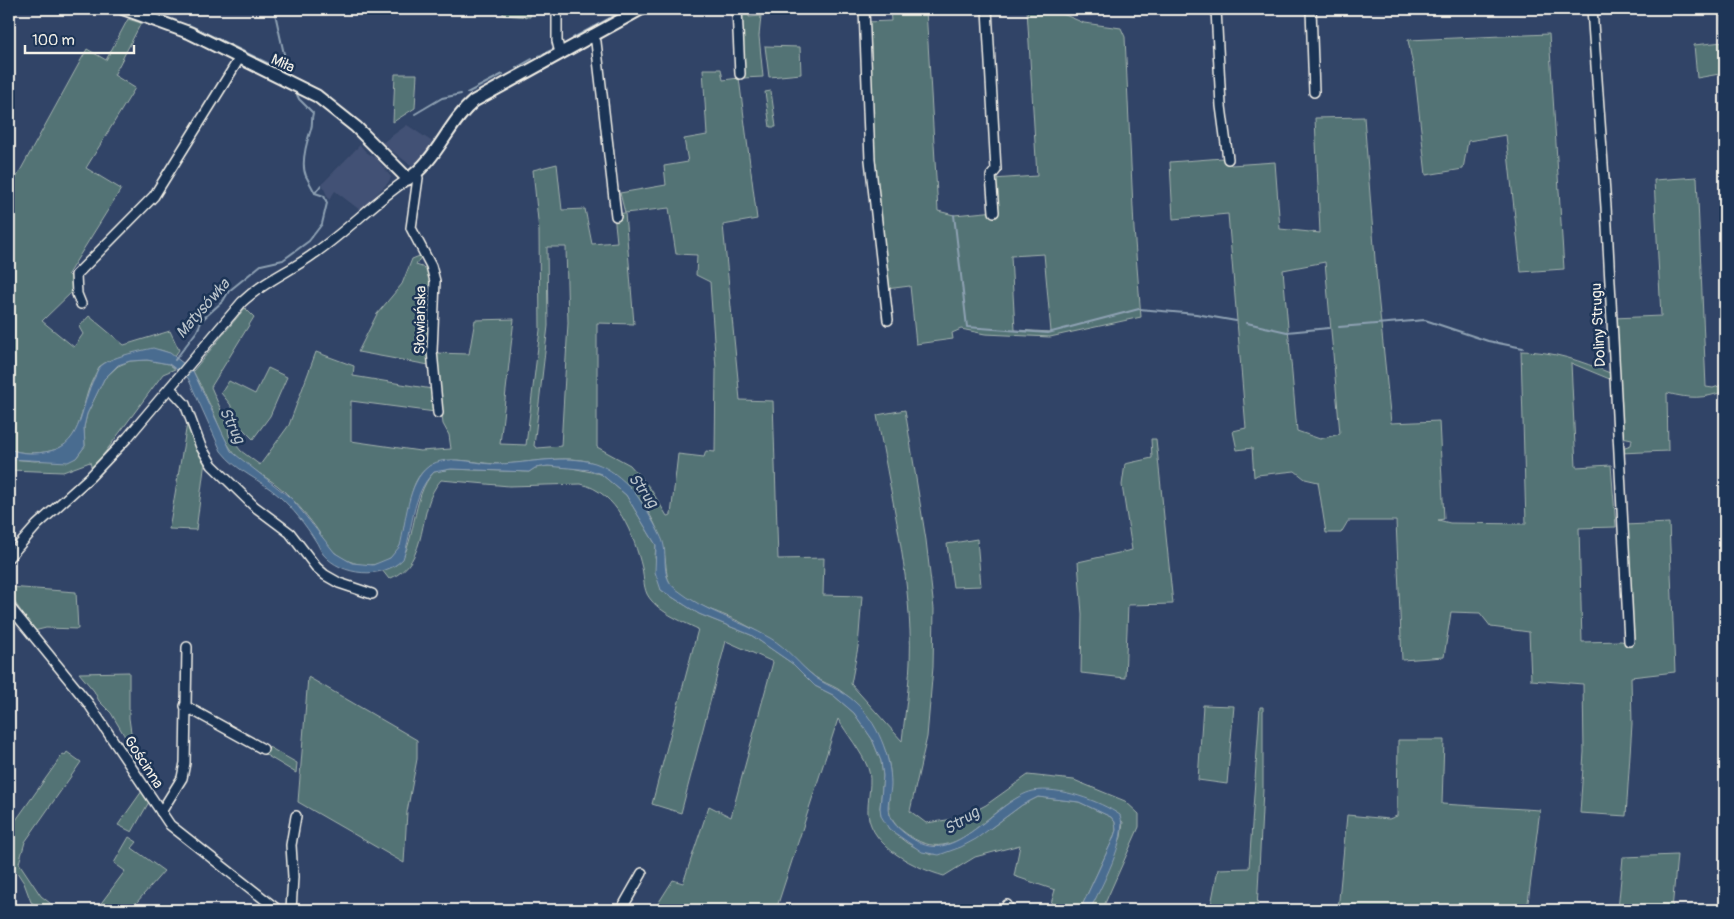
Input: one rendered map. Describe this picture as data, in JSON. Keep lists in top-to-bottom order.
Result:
{
  "streets": {
    "street": [
      "Miła",
      "Słowiańska",
      "Doliny Strugu",
      "Gościnna"
    ]
  },
  "crossings": [
    ["Miła", "Słowiańska"]
  ],
  "water": ["Matysówka", "Strug"],
  "scale_bar": "100 m"
}
